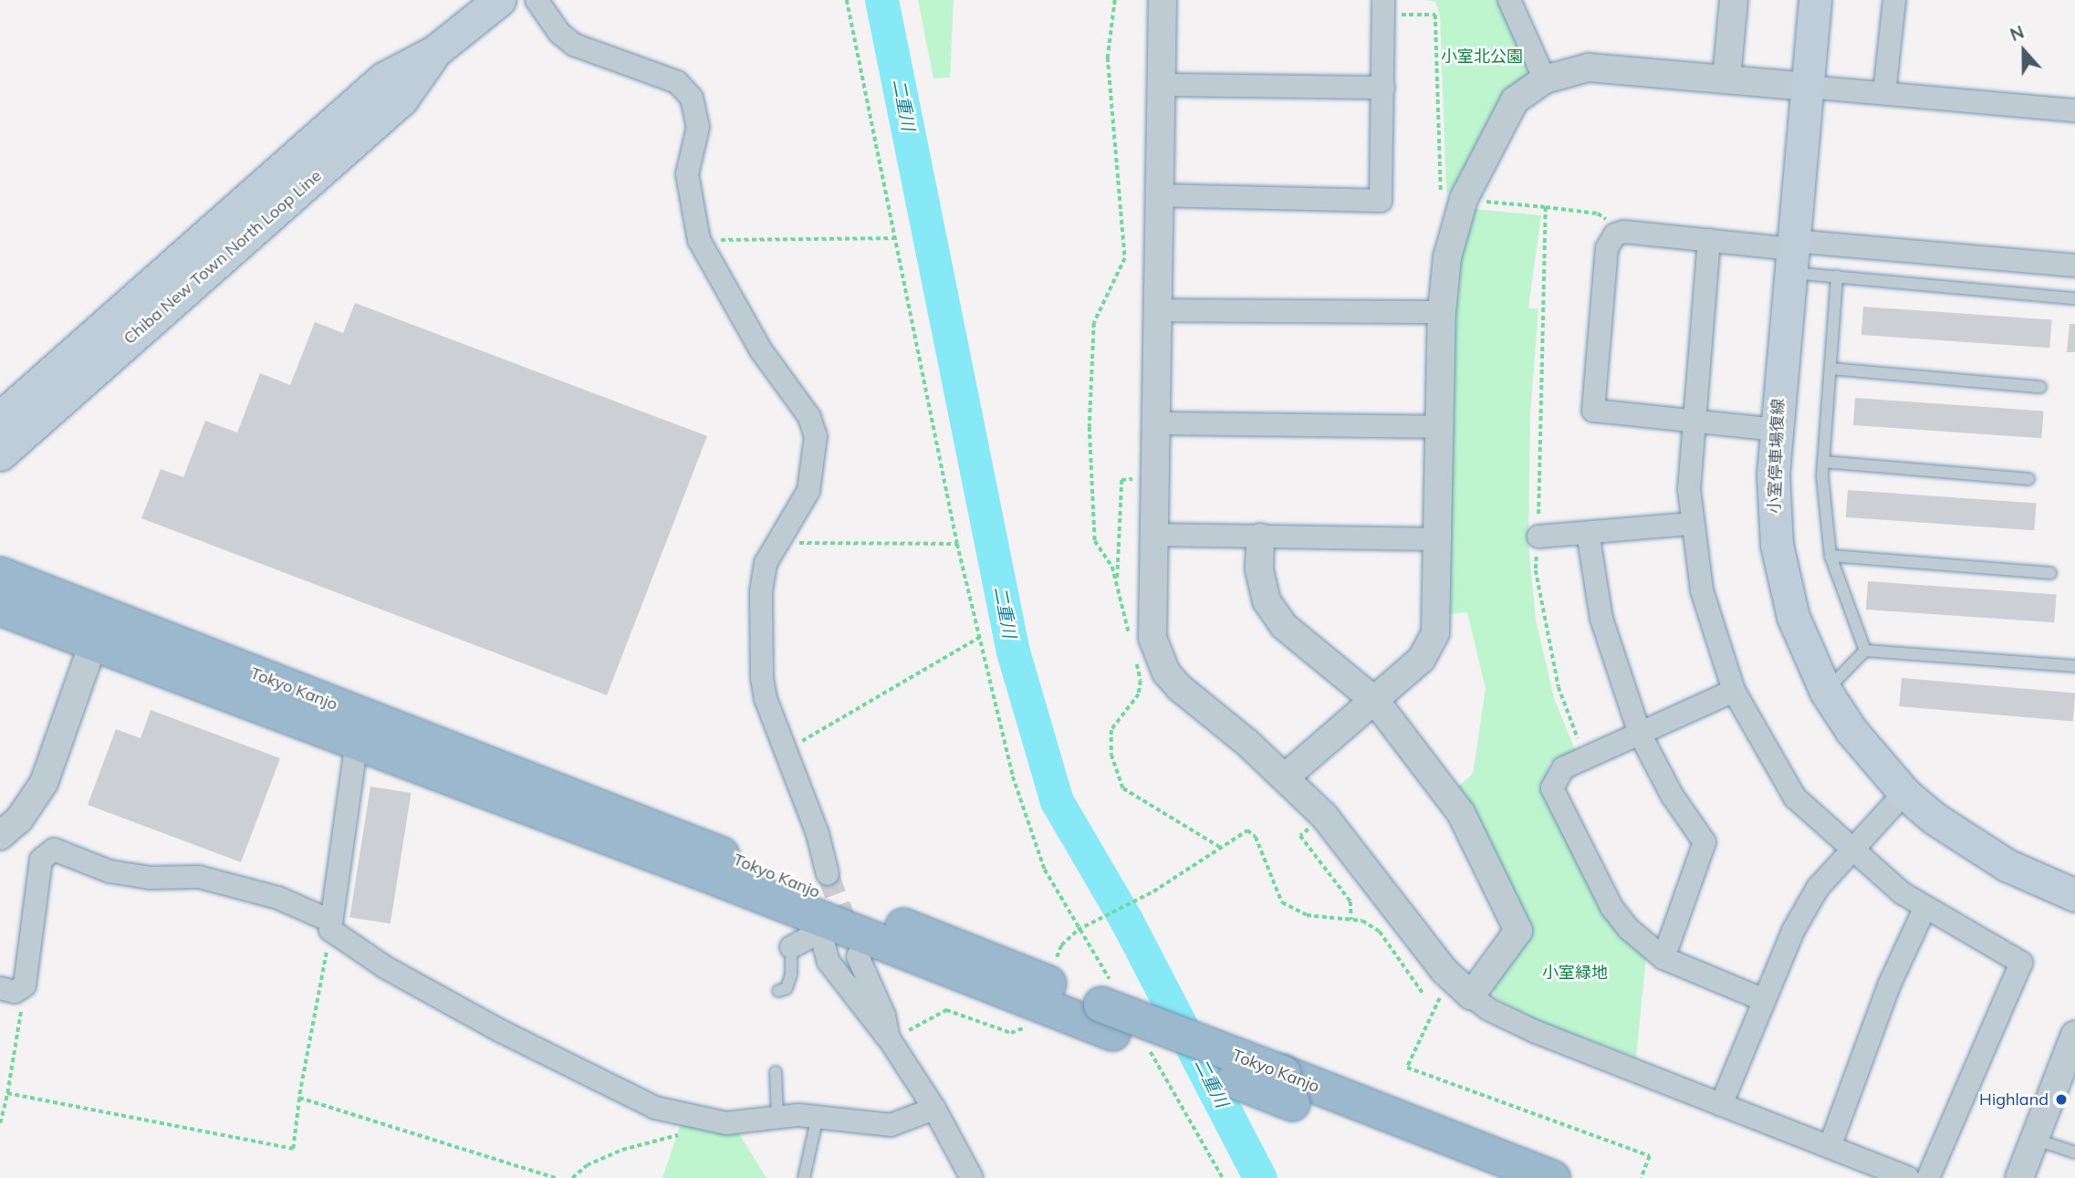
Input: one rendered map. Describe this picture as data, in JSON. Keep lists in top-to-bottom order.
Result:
{
  "streets": {
    "highway": ["Tokyo Kanjo"],
    "main road": ["Chiba New Town North Loop Line", "小室停車場復線"]
  },
  "water": ["二重川"],
  "parks": ["小室北公園", "小室緑地"],
  "places": ["Highland"],
  "north": "top"
}
